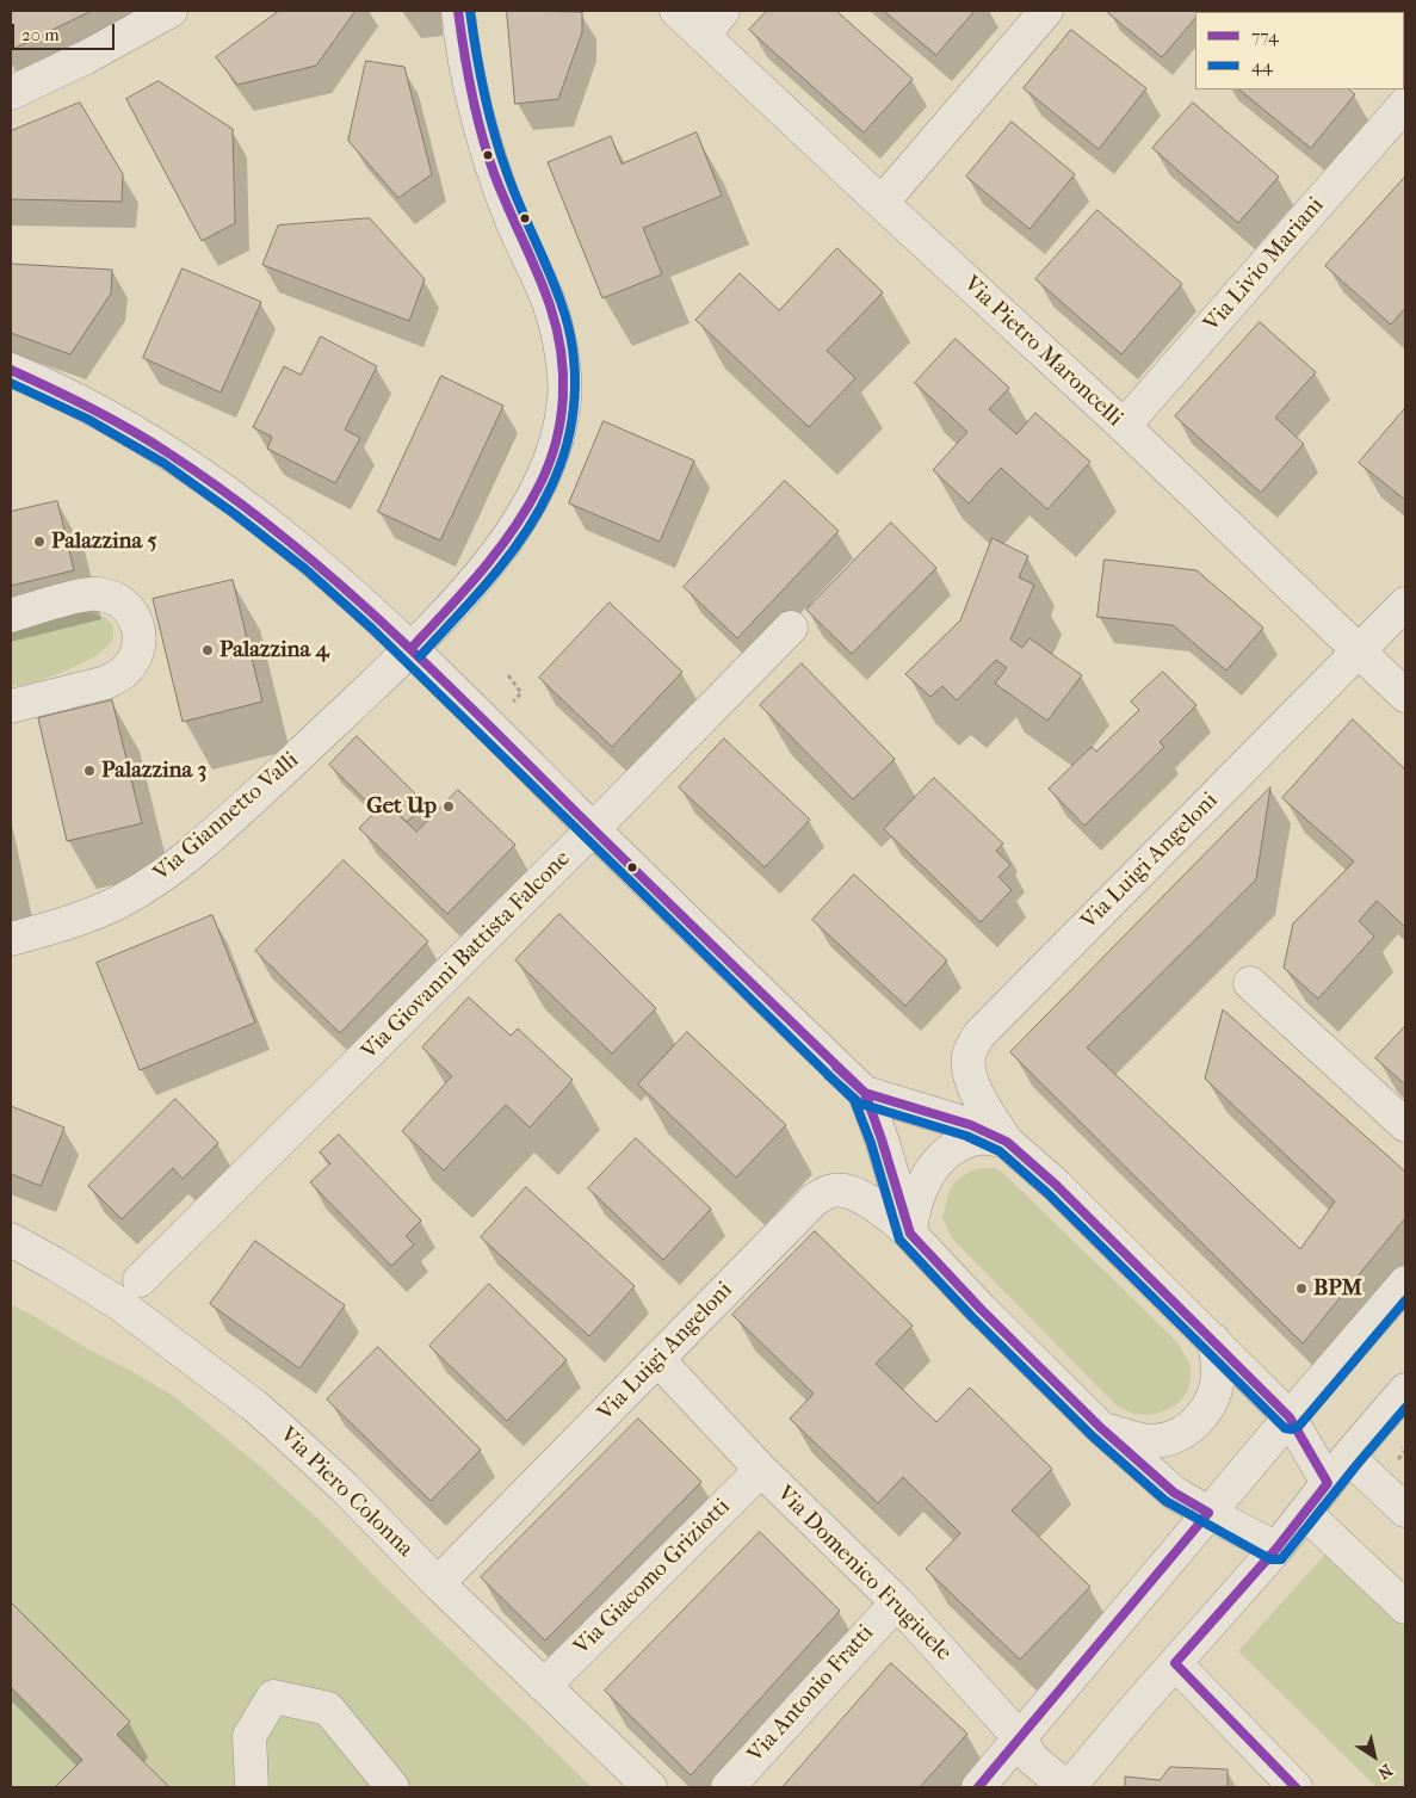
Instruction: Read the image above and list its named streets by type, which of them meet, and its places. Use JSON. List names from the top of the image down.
{
  "streets": {
    "street": [
      "Via Livio Mariani",
      "Via Pietro Maroncelli",
      "Via Giannetto Valli",
      "Via Luigi Angeloni",
      "Via Giovanni Battista Falcone",
      "Via Piero Colonna",
      "Via Domenico Frugiuele",
      "Via Giacomo Griziotti",
      "Via Antonio Fratti"
    ]
  },
  "crossings": [
    ["Via Livio Mariani", "Via Pietro Maroncelli"],
    ["Via Pietro Maroncelli", "Via Luigi Angeloni"],
    ["Via Luigi Angeloni", "Via Piero Colonna"],
    ["Via Luigi Angeloni", "Via Domenico Frugiuele"],
    ["Via Piero Colonna", "Via Giacomo Griziotti"],
    ["Via Domenico Frugiuele", "Via Giacomo Griziotti"],
    ["Via Domenico Frugiuele", "Via Antonio Fratti"]
  ],
  "places": [
    "Palazzina 5",
    "Palazzina 4",
    "Palazzina 3",
    "Get Up",
    "BPM"
  ],
  "lines": ["transit line 774", "transit line 44"],
  "legend": ["774", "44"],
  "scale_bar": "20 m",
  "north": "bottom right"
}
